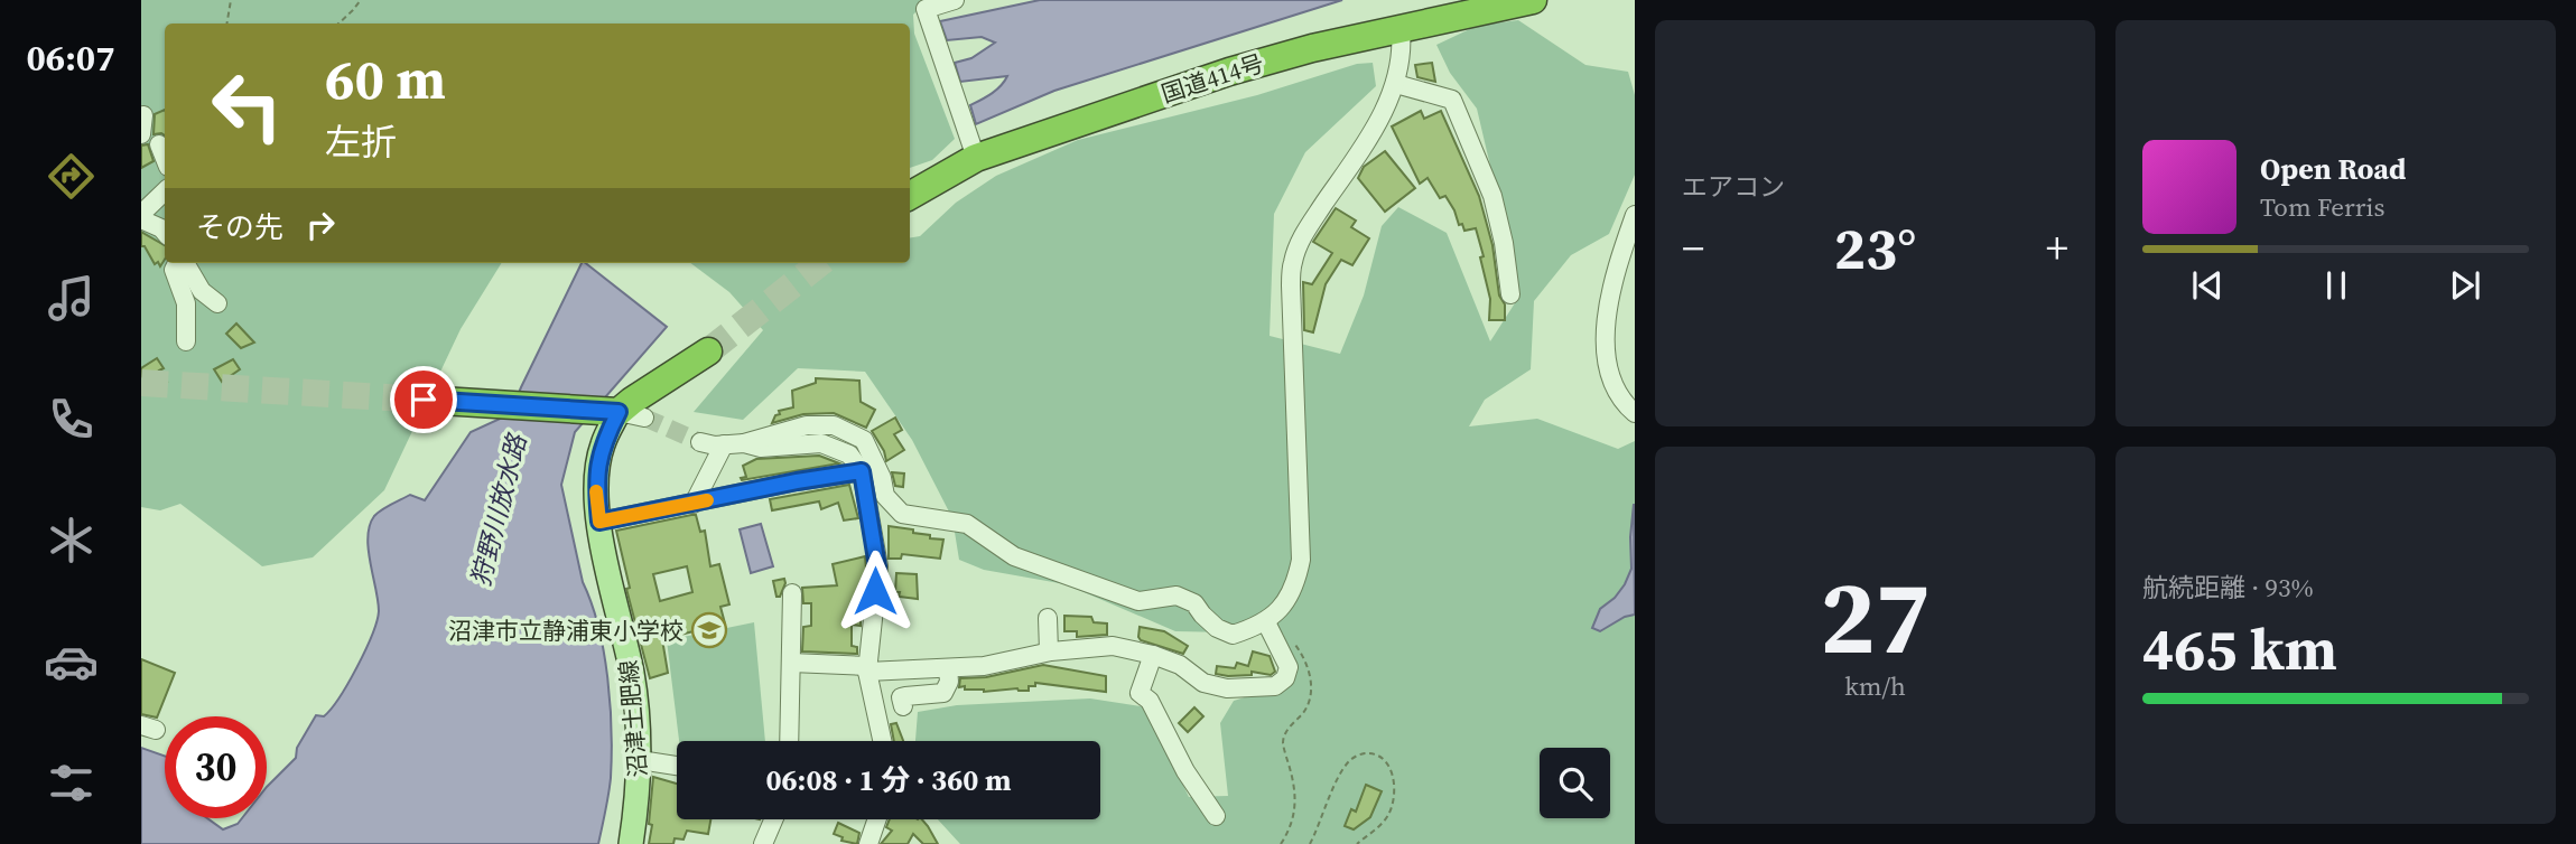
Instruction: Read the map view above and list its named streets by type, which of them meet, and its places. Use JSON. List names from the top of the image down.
{
  "streets": {
    "highway": ["国道414号"],
    "main road": ["沼津土肥線"]
  },
  "water": ["狩野川放水路"],
  "places": {
    "school or university": ["沼津市立静浦東小学校"]
  },
  "page": {
    "tabs": "06:07",
    "tile": [
      "エアコン",
      ["27", "km/h"],
      ["航続距離 · 93%", "465 km"]
    ],
    "turn": ["60 m", "左折"],
    "song": ["Open Road", "Tom Ferris"],
    "then": "その先",
    "heat": ["−", "23°", "+"],
    "limit": "30",
    "trip": "06:08 · 1 分 · 360 m"
  }
}
